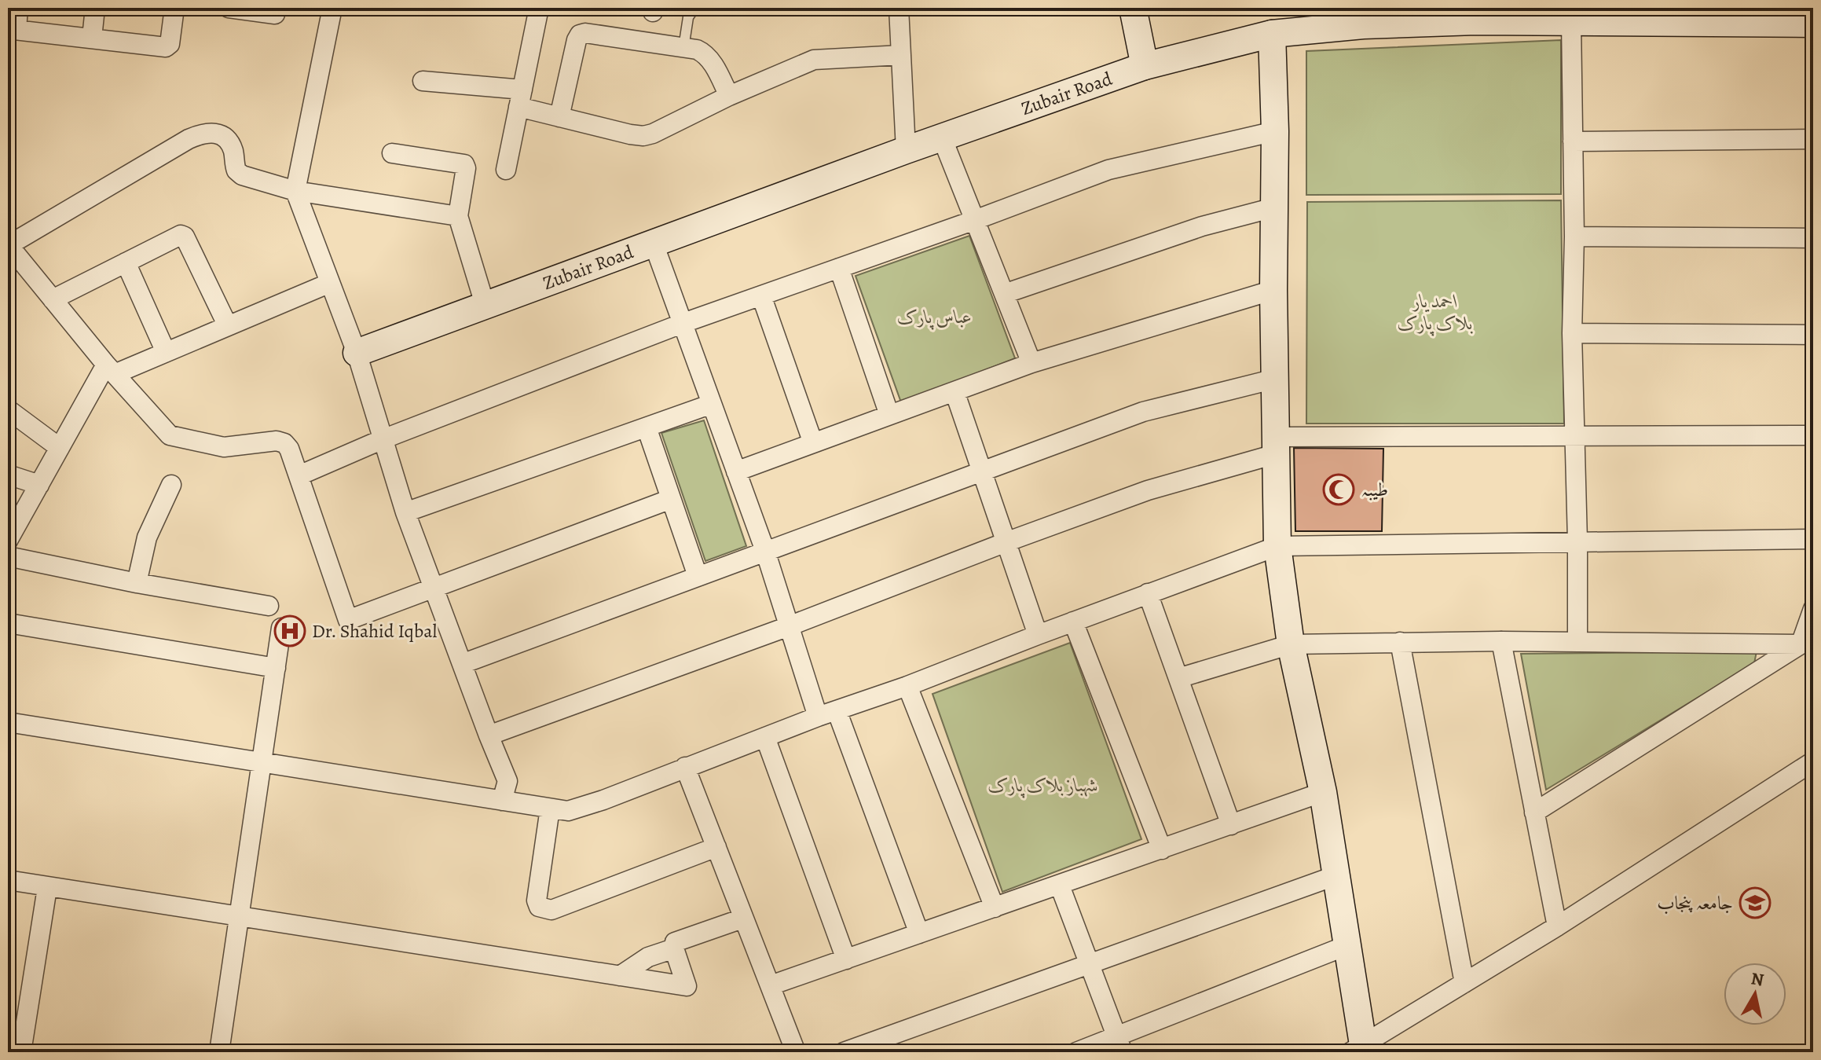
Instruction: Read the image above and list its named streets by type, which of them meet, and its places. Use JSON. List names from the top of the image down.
{
  "streets": {
    "street": ["Zubair Road"]
  },
  "parks": ["احمد یار بلاک پارک", "عباس پارک", "شہباز بلاک پارک"],
  "places": {
    "mosque": ["طیبہ"],
    "hospital": ["Dr. Shahid Iqbal"],
    "school or university": ["جامعہ پنجاب"]
  },
  "north": "top"
}
